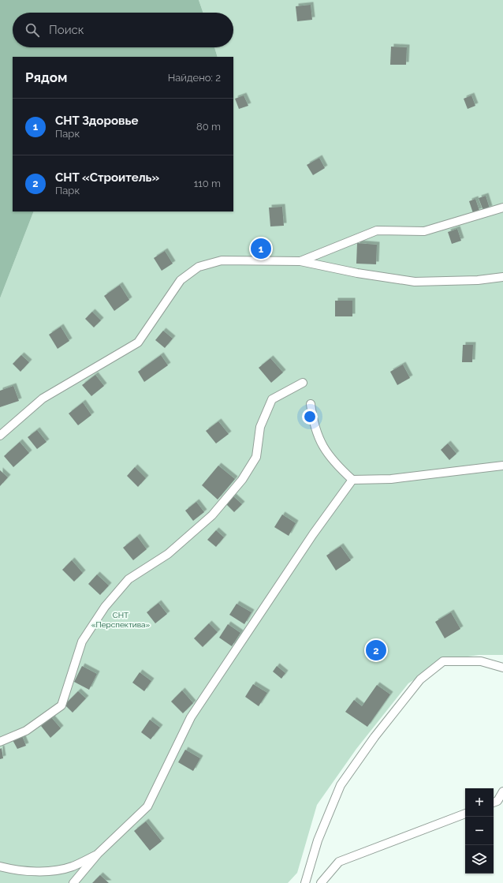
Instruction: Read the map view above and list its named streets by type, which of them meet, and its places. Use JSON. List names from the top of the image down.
{
  "parks": ["СНТ «Перспектива»"],
  "page": {
    "search": "Поиск",
    "heading": ["Рядом", "Найдено: 2"],
    "list": [
      {
        "mark": "1",
        "name": "СНТ Здоровье",
        "note": "Парк",
        "value": "80 m"
      },
      {
        "mark": "2",
        "name": "СНТ «Строитель»",
        "note": "Парк",
        "value": "110 m"
      }
    ],
    "pins": ["1", "2"],
    "map_buttons": ["+", "−"]
  }
}
